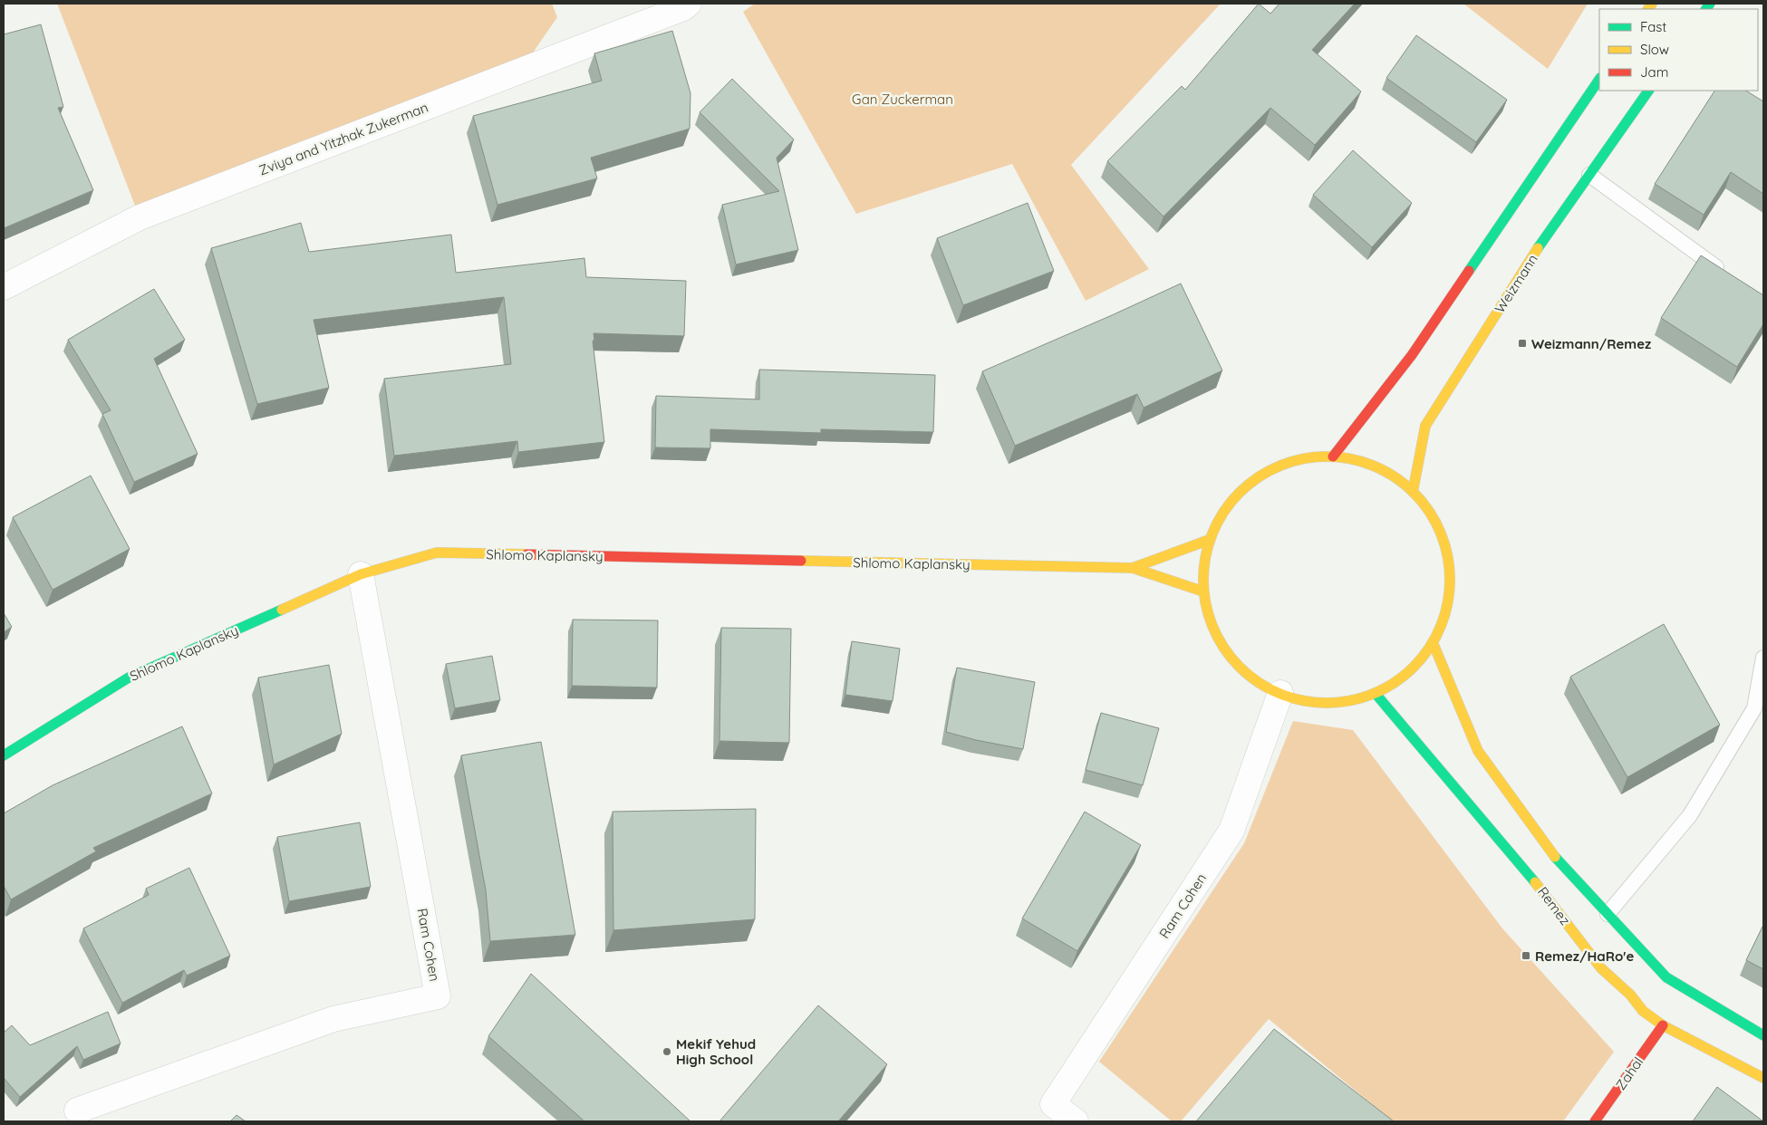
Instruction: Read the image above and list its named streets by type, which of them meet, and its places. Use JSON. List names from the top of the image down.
{
  "streets": {
    "street": [
      "Zviya and Yitzhak Zukerman",
      "Weizmann",
      "Shlomo Kaplansky",
      "Ram Cohen",
      "Remez",
      "Zahal"
    ]
  },
  "crossings": [
    ["Shlomo Kaplansky", "Ram Cohen"],
    ["Remez", "Zahal"]
  ],
  "parks": ["Gan Zuckerman"],
  "places": {
    "transit": ["Weizmann/Remez", "Remez/HaRo'e"],
    "other": ["Mekif Yehud High School"]
  },
  "legend": ["Fast", "Slow", "Jam"]
}
